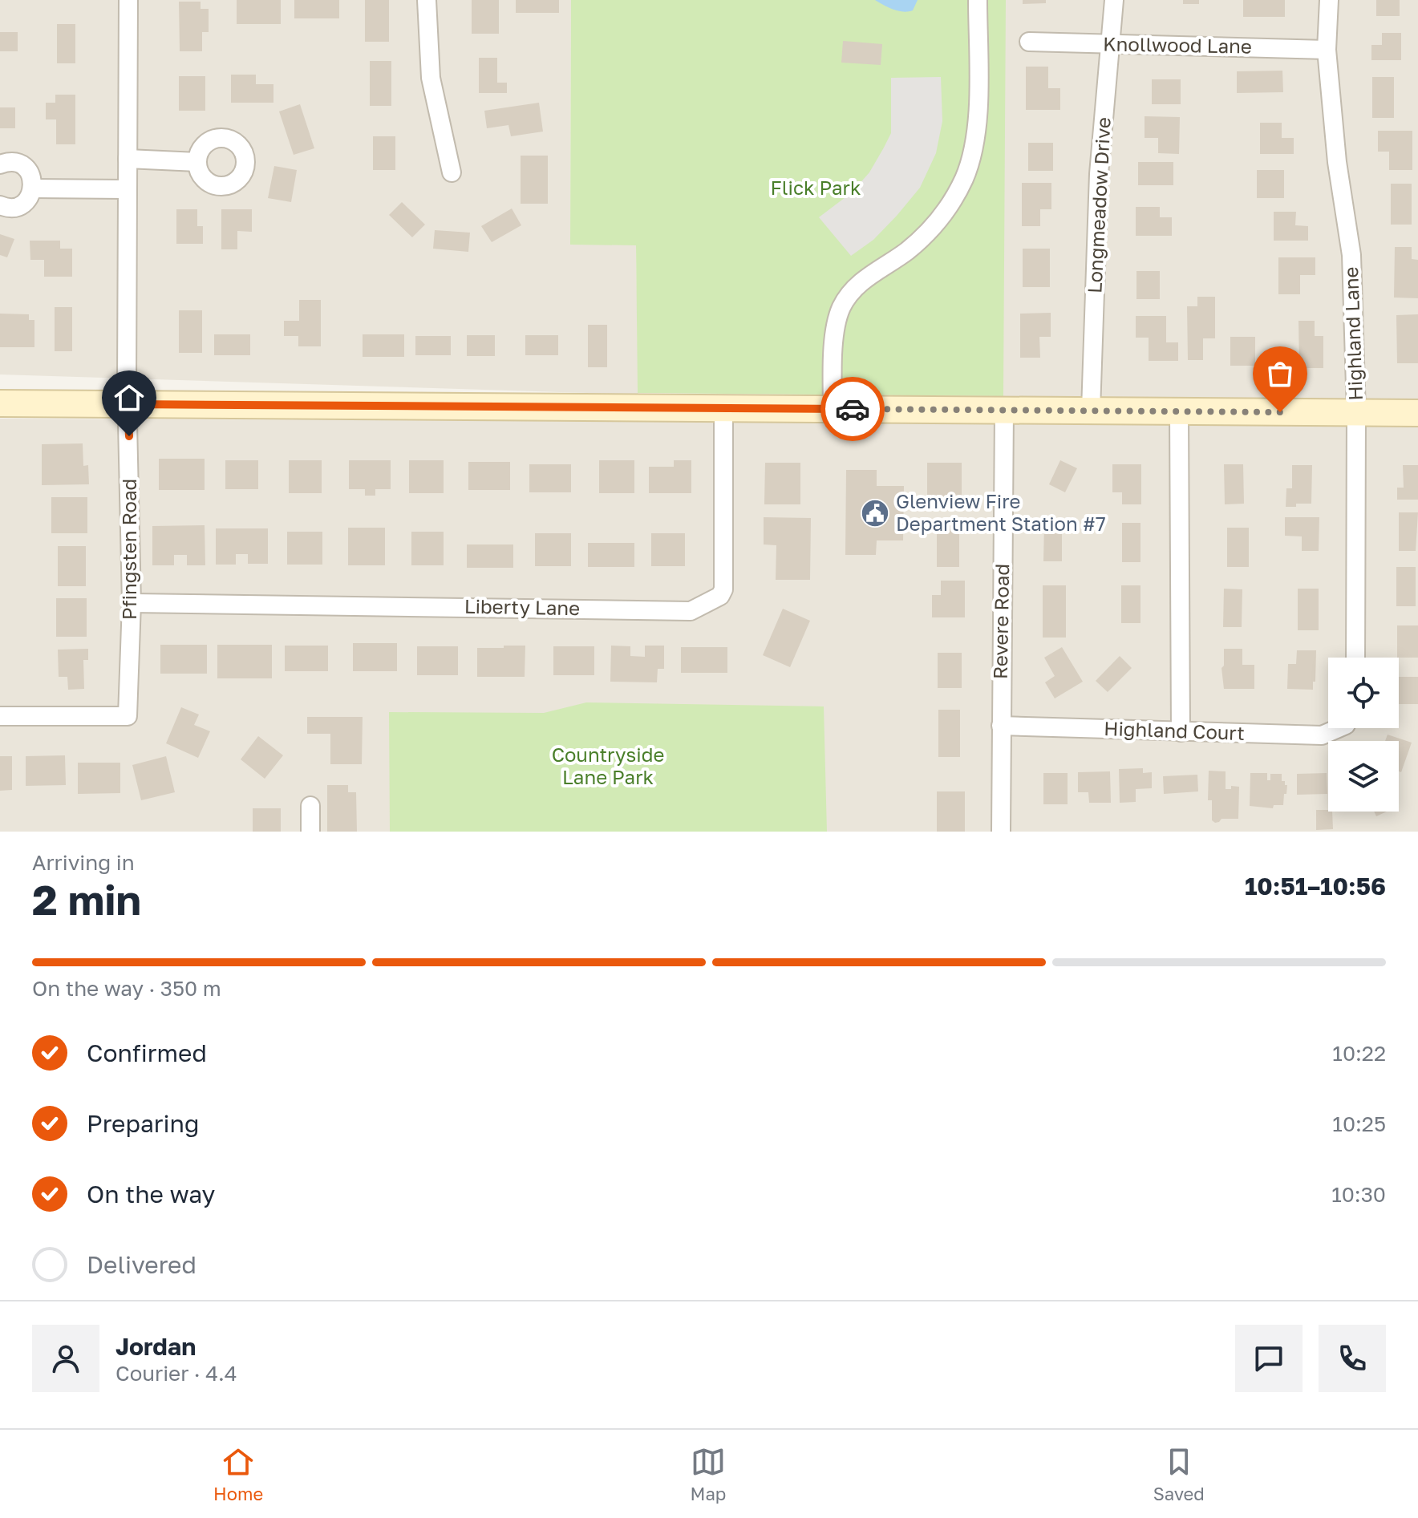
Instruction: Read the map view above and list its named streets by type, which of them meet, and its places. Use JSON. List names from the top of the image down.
{
  "streets": {
    "street": [
      "Knollwood Lane",
      "Longmeadow Drive",
      "Highland Lane",
      "Pfingsten Road",
      "Liberty Lane",
      "Revere Road",
      "Highland Court"
    ]
  },
  "crossings": [
    ["Knollwood Lane", "Longmeadow Drive"],
    ["Knollwood Lane", "Highland Lane"],
    ["Pfingsten Road", "Liberty Lane"],
    ["Revere Road", "Highland Court"]
  ],
  "parks": ["Flick Park", "Countryside Lane Park"],
  "places": {
    "public building": ["Glenview Fire Department Station #7"]
  },
  "page": {
    "heading": ["2 min", "Arriving in", "10:51–10:56"],
    "panel": ["Jordan", "Courier · 4.4"],
    "bar": "On the way · 350 m",
    "list": [
      ["Confirmed", "10:22"],
      ["Preparing", "10:25"],
      ["On the way", "10:30"],
      "Delivered"
    ],
    "tabs": ["Home", "Map", "Saved"]
  }
}
